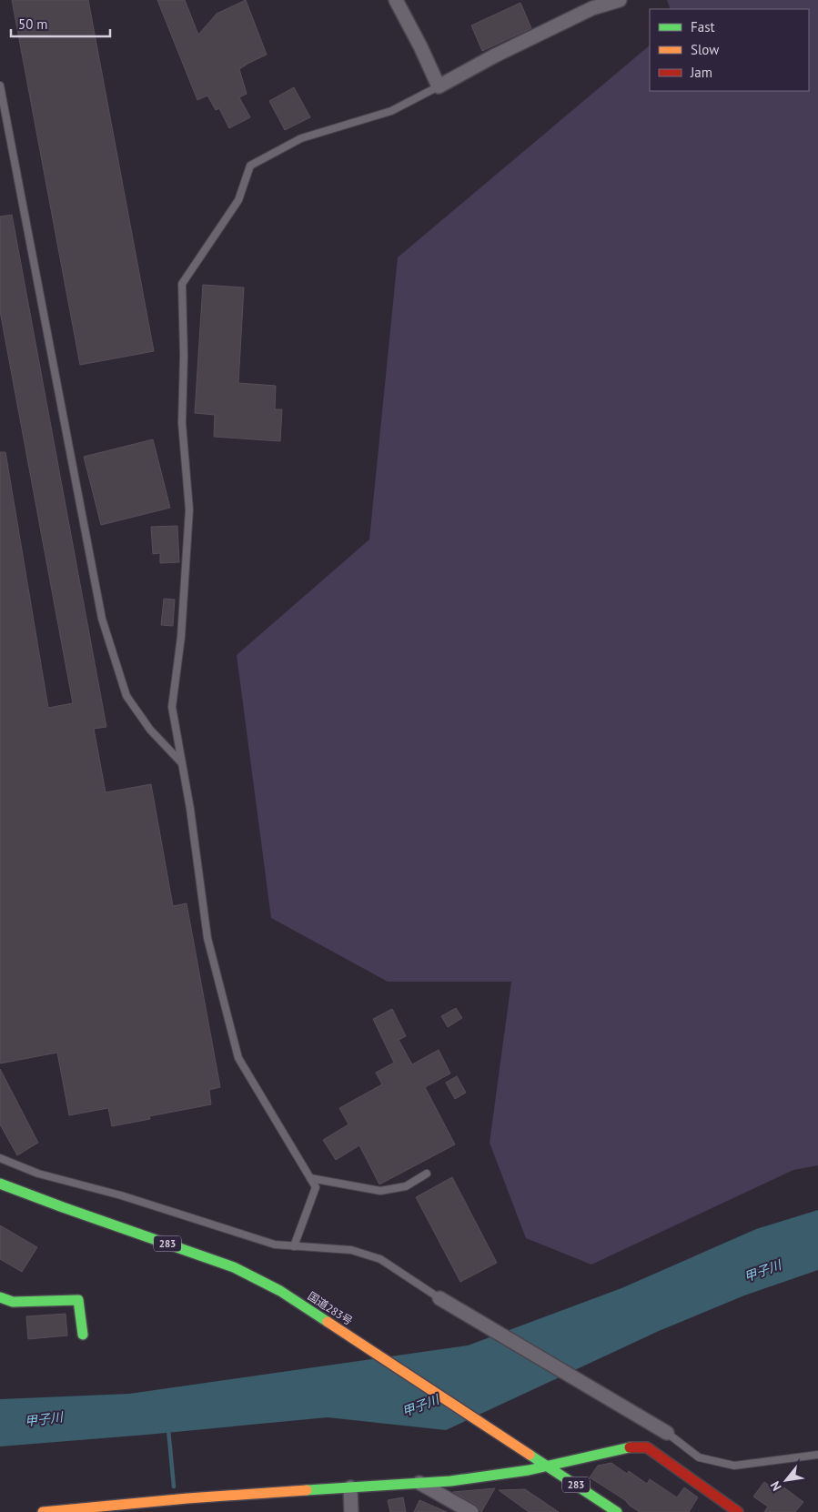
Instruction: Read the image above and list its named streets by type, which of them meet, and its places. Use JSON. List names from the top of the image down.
{
  "streets": {
    "main road": ["283", "国道283号"]
  },
  "water": ["甲子川"],
  "legend": ["Fast", "Slow", "Jam"],
  "scale_bar": "50 m",
  "north": "bottom left"
}
